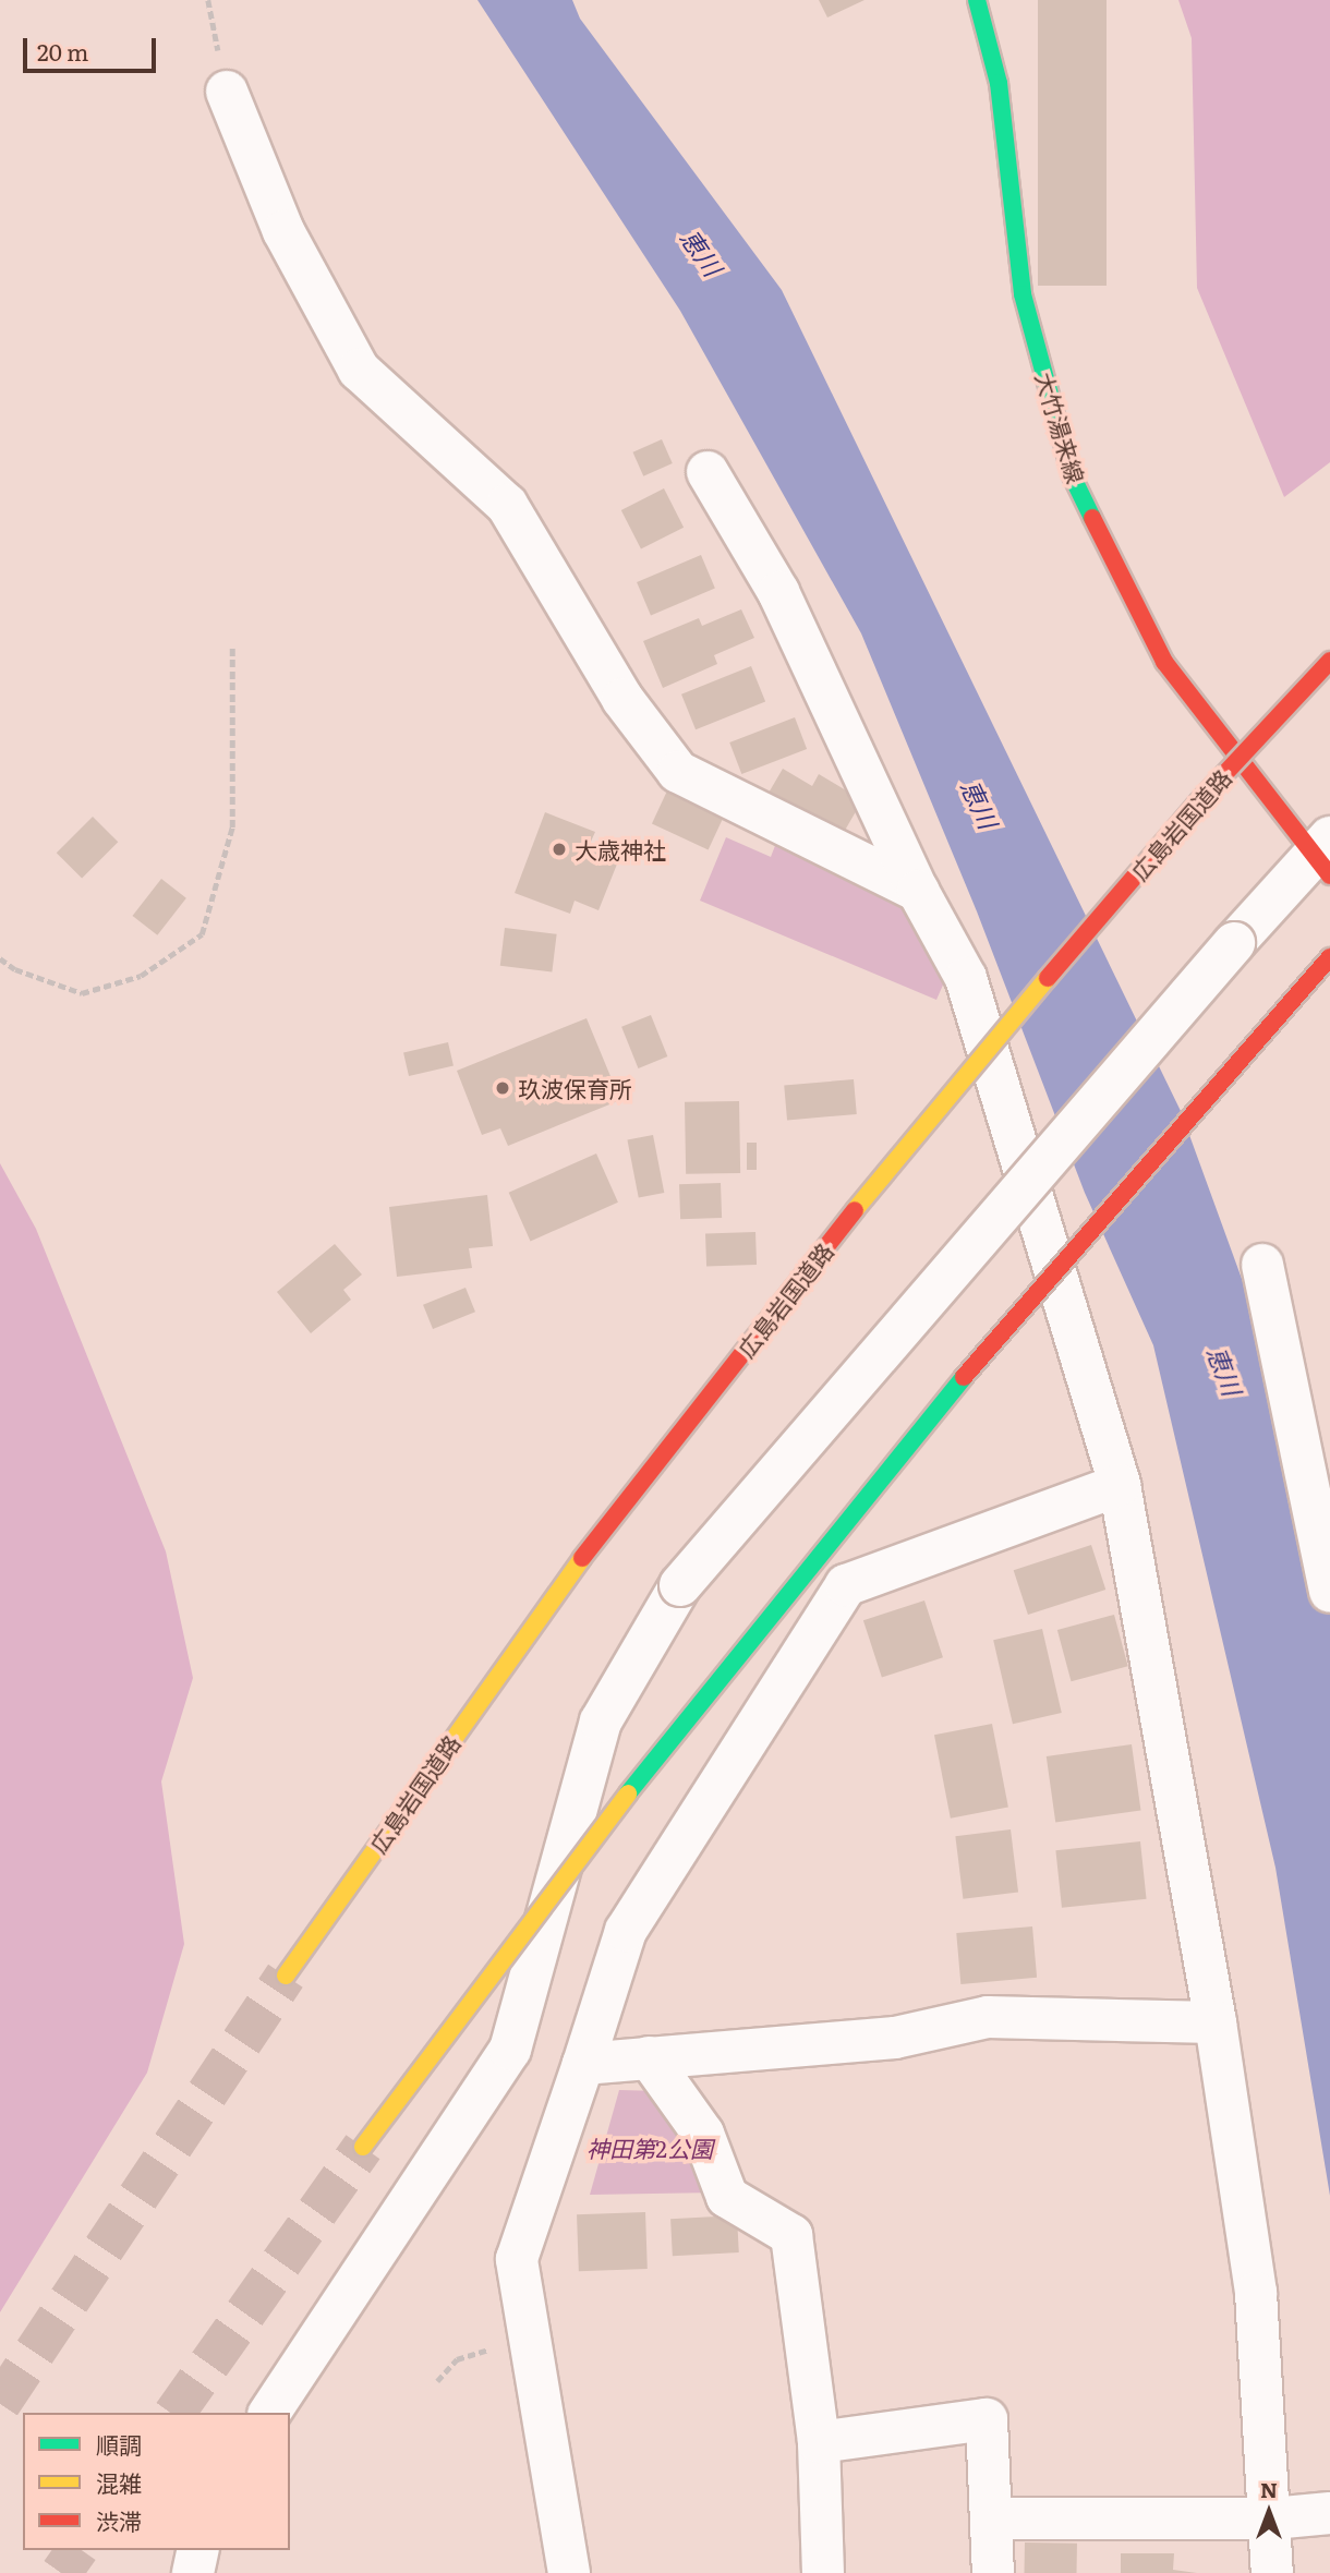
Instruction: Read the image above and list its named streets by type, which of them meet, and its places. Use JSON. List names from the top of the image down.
{
  "streets": {
    "main road": ["大竹湯来線", "広島岩国道路"]
  },
  "water": ["恵川"],
  "parks": ["神田第2公園"],
  "places": ["大歳神社", "玖波保育所"],
  "legend": ["順調", "混雑", "渋滞"],
  "scale_bar": "20 m",
  "north": "top"
}
